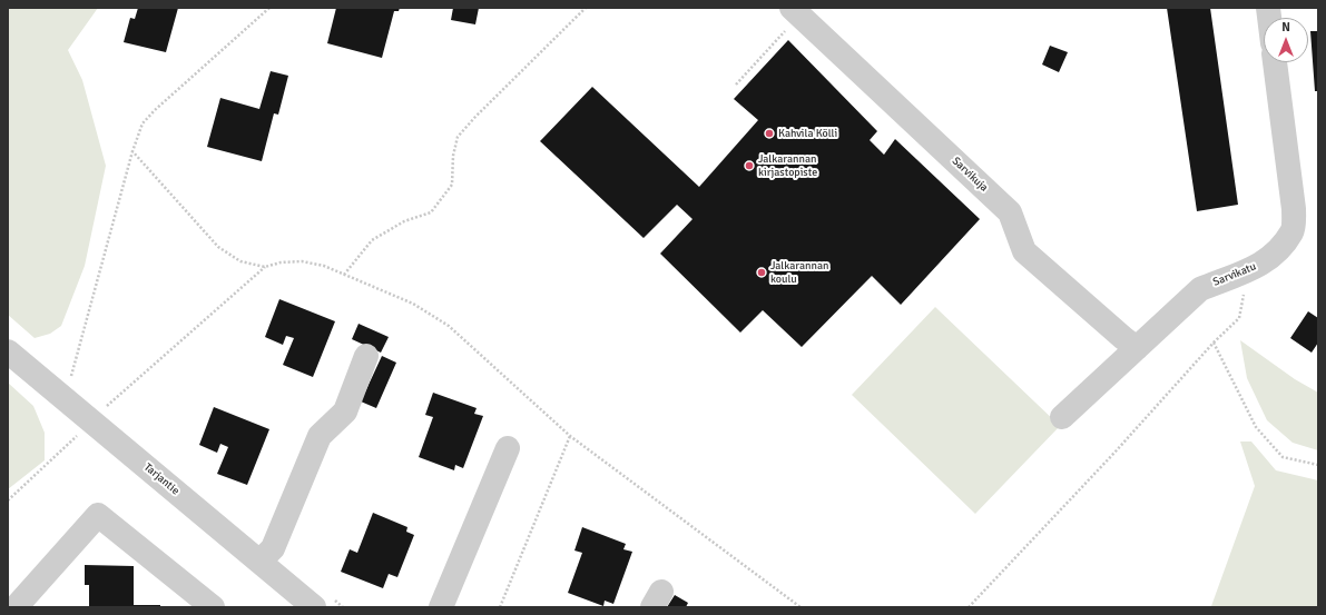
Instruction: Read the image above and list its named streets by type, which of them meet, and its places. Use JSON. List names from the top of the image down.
{
  "streets": {
    "street": ["Sarvikuja", "Sarvikatu", "Tarjantie"]
  },
  "crossings": [
    ["Sarvikuja", "Sarvikatu"]
  ],
  "places": ["Kahvila Kölli", "Jalkarannan kirjastopiste", "Jalkarannan koulu"],
  "north": "top"
}
